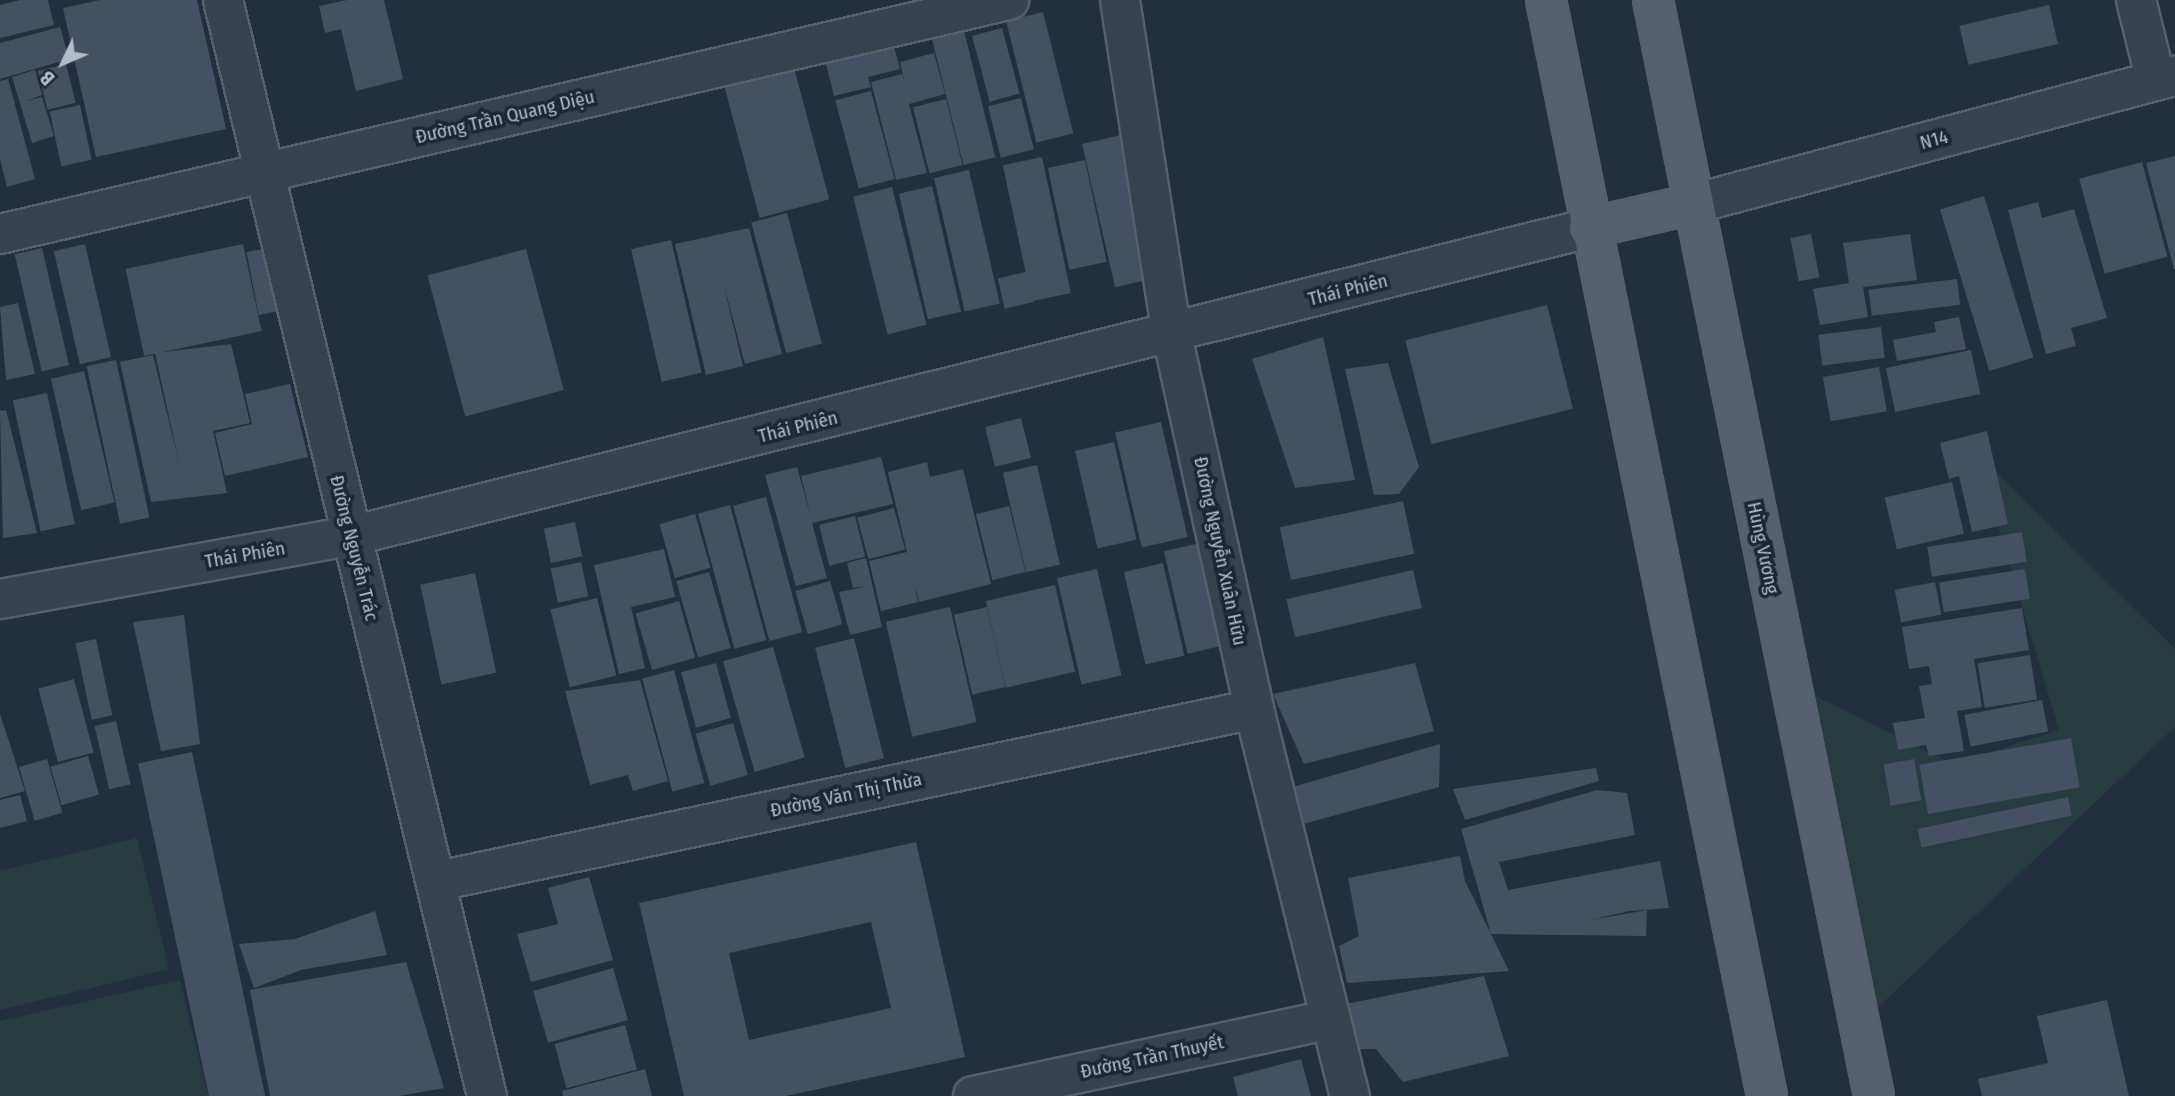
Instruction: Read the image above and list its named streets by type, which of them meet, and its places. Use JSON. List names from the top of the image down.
{
  "streets": {
    "main road": ["Hùng Vương"],
    "street": [
      "Đường Trần Quang Diệu",
      "N14",
      "Thái Phiên",
      "Đường Nguyễn Trác",
      "Đường Nguyễn Xuân Hữu",
      "Đường Văn Thị Thừa",
      "Đường Trần Thuyết"
    ]
  },
  "crossings": [
    ["Đường Trần Quang Diệu", "Đường Nguyễn Trác"],
    ["N14", "Hùng Vương"],
    ["Thái Phiên", "Đường Nguyễn Trác"],
    ["Thái Phiên", "Đường Nguyễn Xuân Hữu"],
    ["Đường Nguyễn Trác", "Đường Văn Thị Thừa"],
    ["Đường Nguyễn Xuân Hữu", "Đường Văn Thị Thừa"],
    ["Đường Nguyễn Xuân Hữu", "Đường Trần Thuyết"]
  ],
  "north": "bottom left"
}
